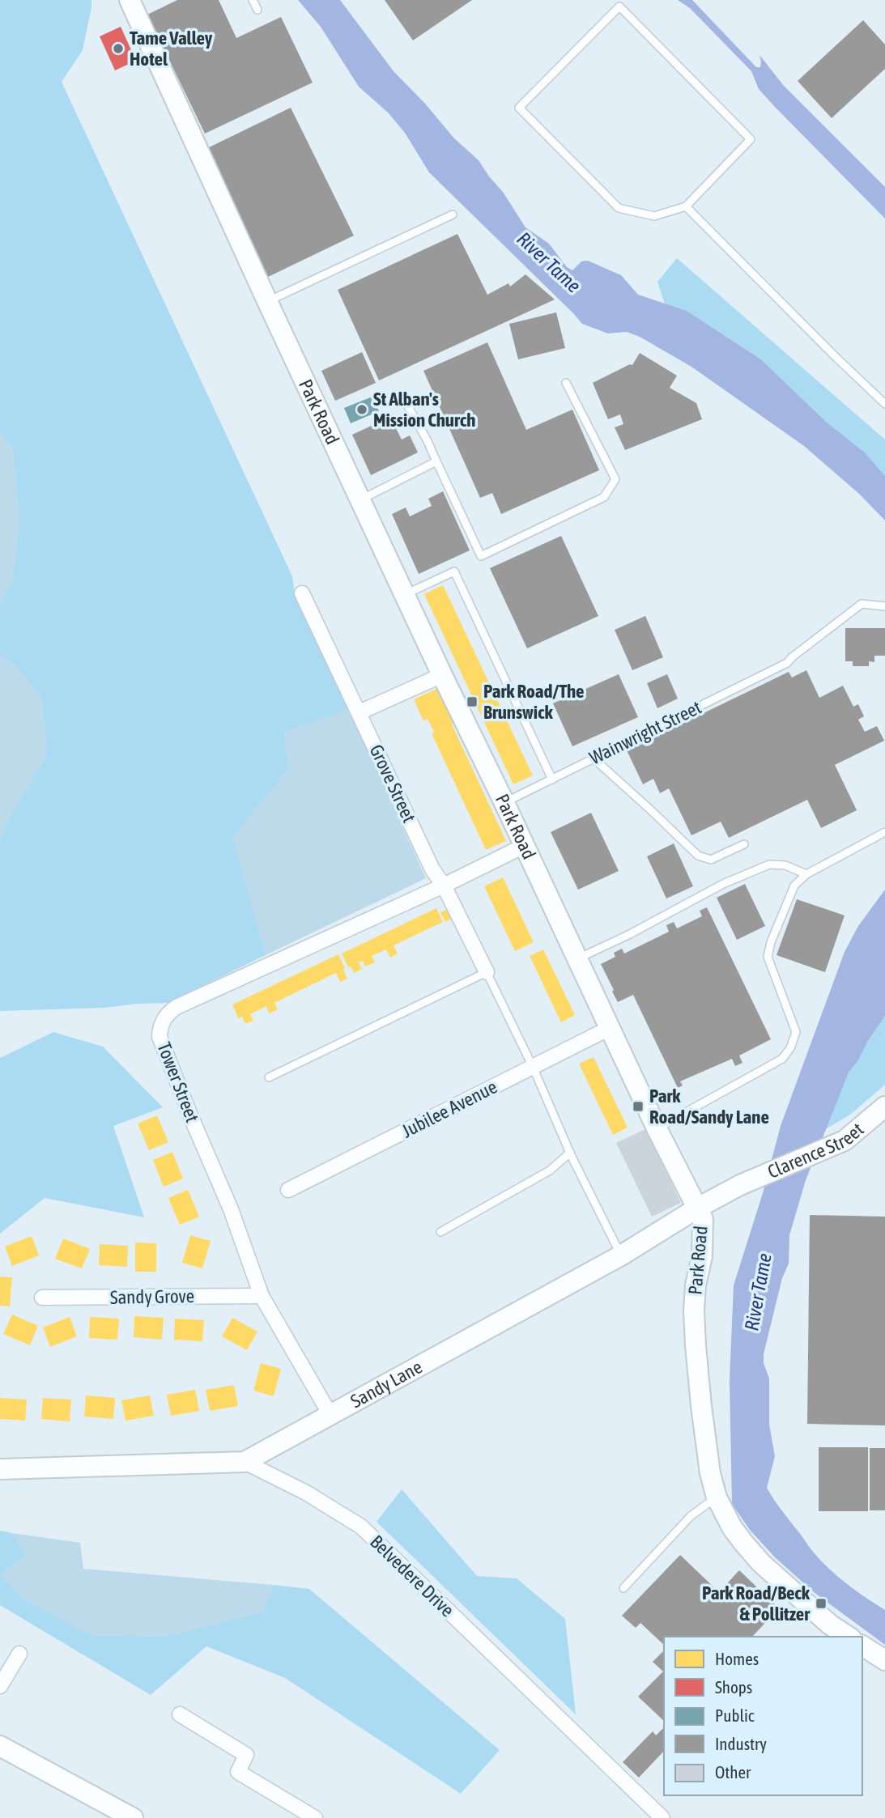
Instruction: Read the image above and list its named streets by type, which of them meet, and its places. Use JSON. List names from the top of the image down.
{
  "streets": {
    "main road": ["Park Road", "Clarence Street", "Sandy Lane"],
    "street": [
      "Grove Street",
      "Tower Street",
      "Jubilee Avenue",
      "Sandy Grove",
      "Belvedere Drive"
    ],
    "lane": ["Wainwright Street"]
  },
  "crossings": [
    ["Park Road", "Wainwright Street"],
    ["Park Road", "Tower Street"],
    ["Park Road", "Jubilee Avenue"],
    ["Park Road", "Sandy Lane"],
    ["Grove Street", "Tower Street"],
    ["Tower Street", "Sandy Grove"],
    ["Tower Street", "Sandy Lane"],
    ["Clarence Street", "Sandy Lane"],
    ["Sandy Lane", "Belvedere Drive"]
  ],
  "water": ["River Tame"],
  "places": {
    "other": ["Tame Valley Hotel", "St Alban's Mission Church"],
    "transit": ["Park Road/The Brunswick", "Park Road/Sandy Lane", "Park Road/Beck & Pollitzer"]
  },
  "legend": [
    "Homes",
    "Shops",
    "Public",
    "Industry",
    "Other"
  ]
}
